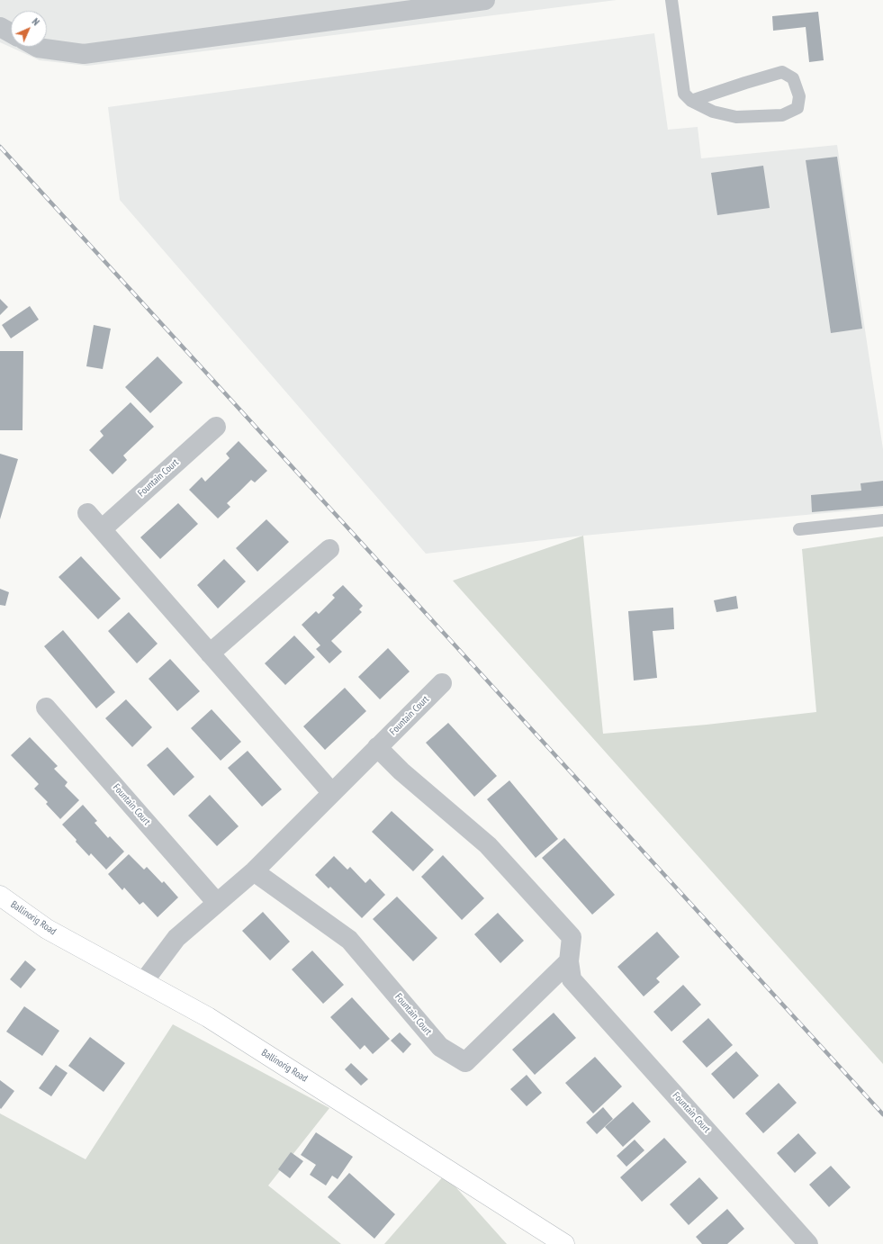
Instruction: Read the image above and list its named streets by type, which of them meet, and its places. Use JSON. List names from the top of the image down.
{
  "streets": {
    "street": ["Fountain Court", "Ballinorig Road"]
  },
  "crossings": [
    ["Fountain Court", "Ballinorig Road"]
  ],
  "north": "top right"
}
